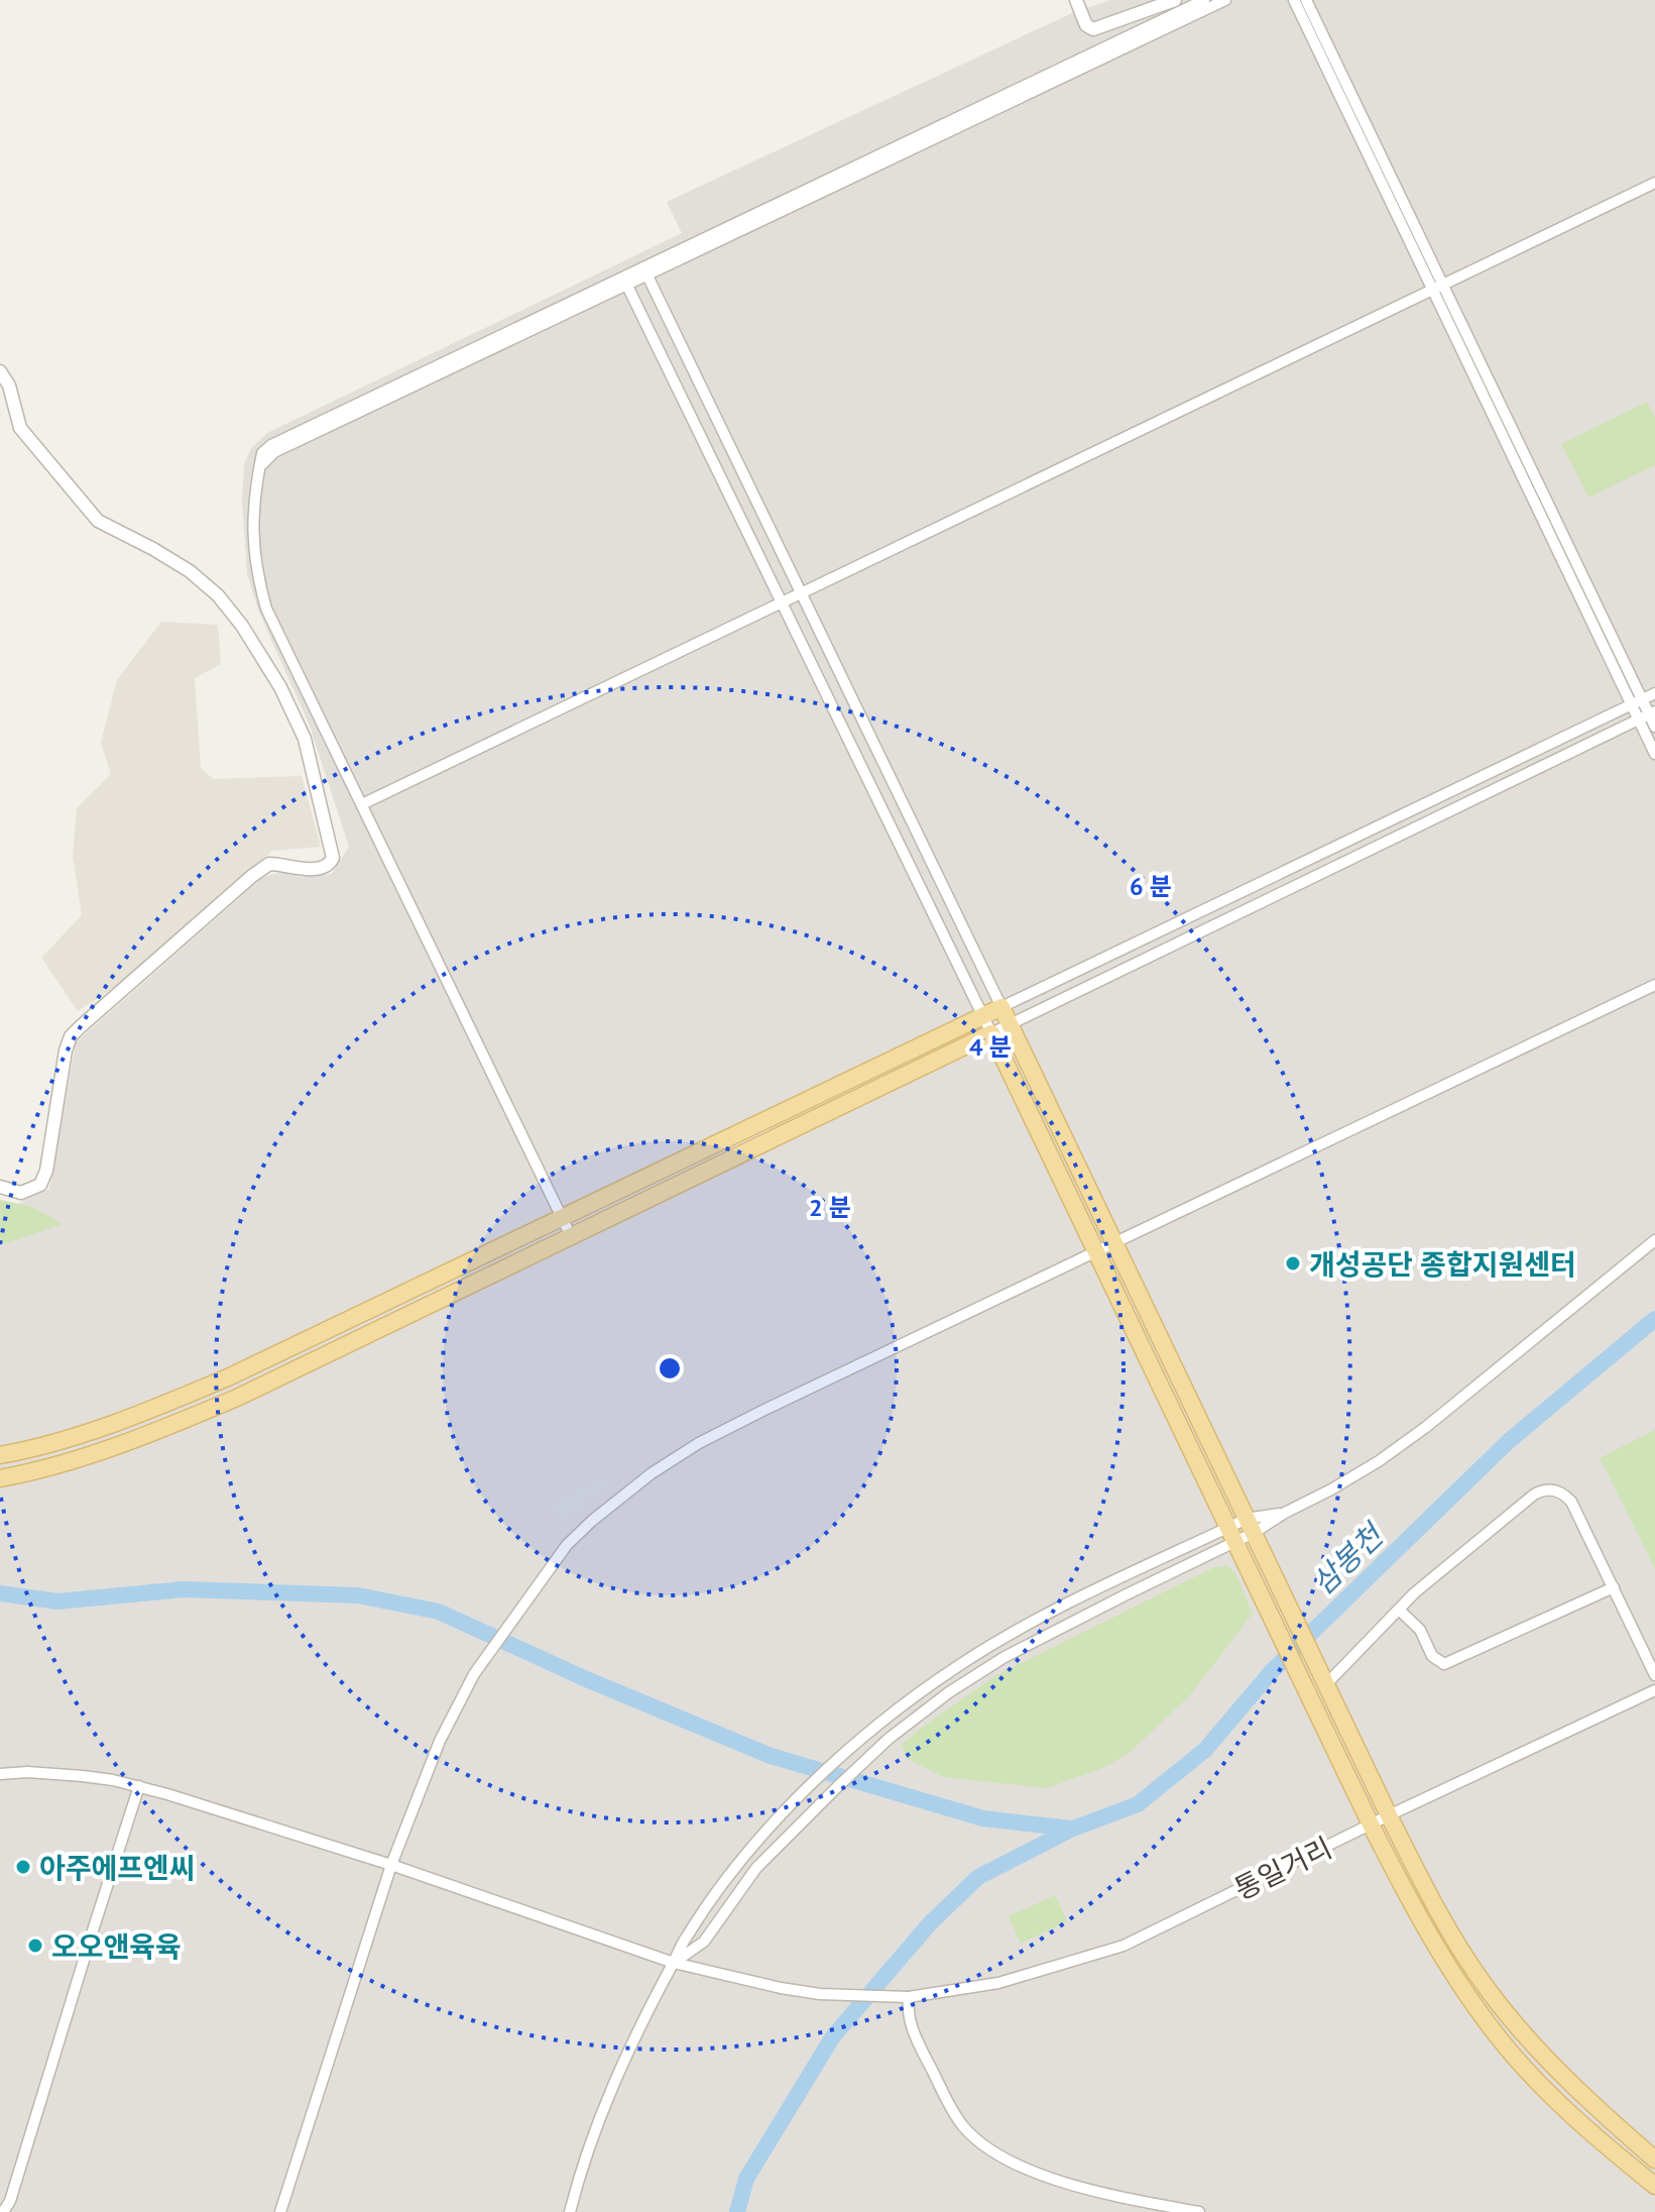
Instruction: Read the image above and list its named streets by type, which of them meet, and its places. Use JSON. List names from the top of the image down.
{
  "streets": {
    "street": ["통일거리"]
  },
  "water": ["삼봉천"],
  "places": ["개성공단 종합지원센터", "아주에프엔씨", "오오앤육육"],
  "rings": ["6 분", "4 분", "2 분"]
}
